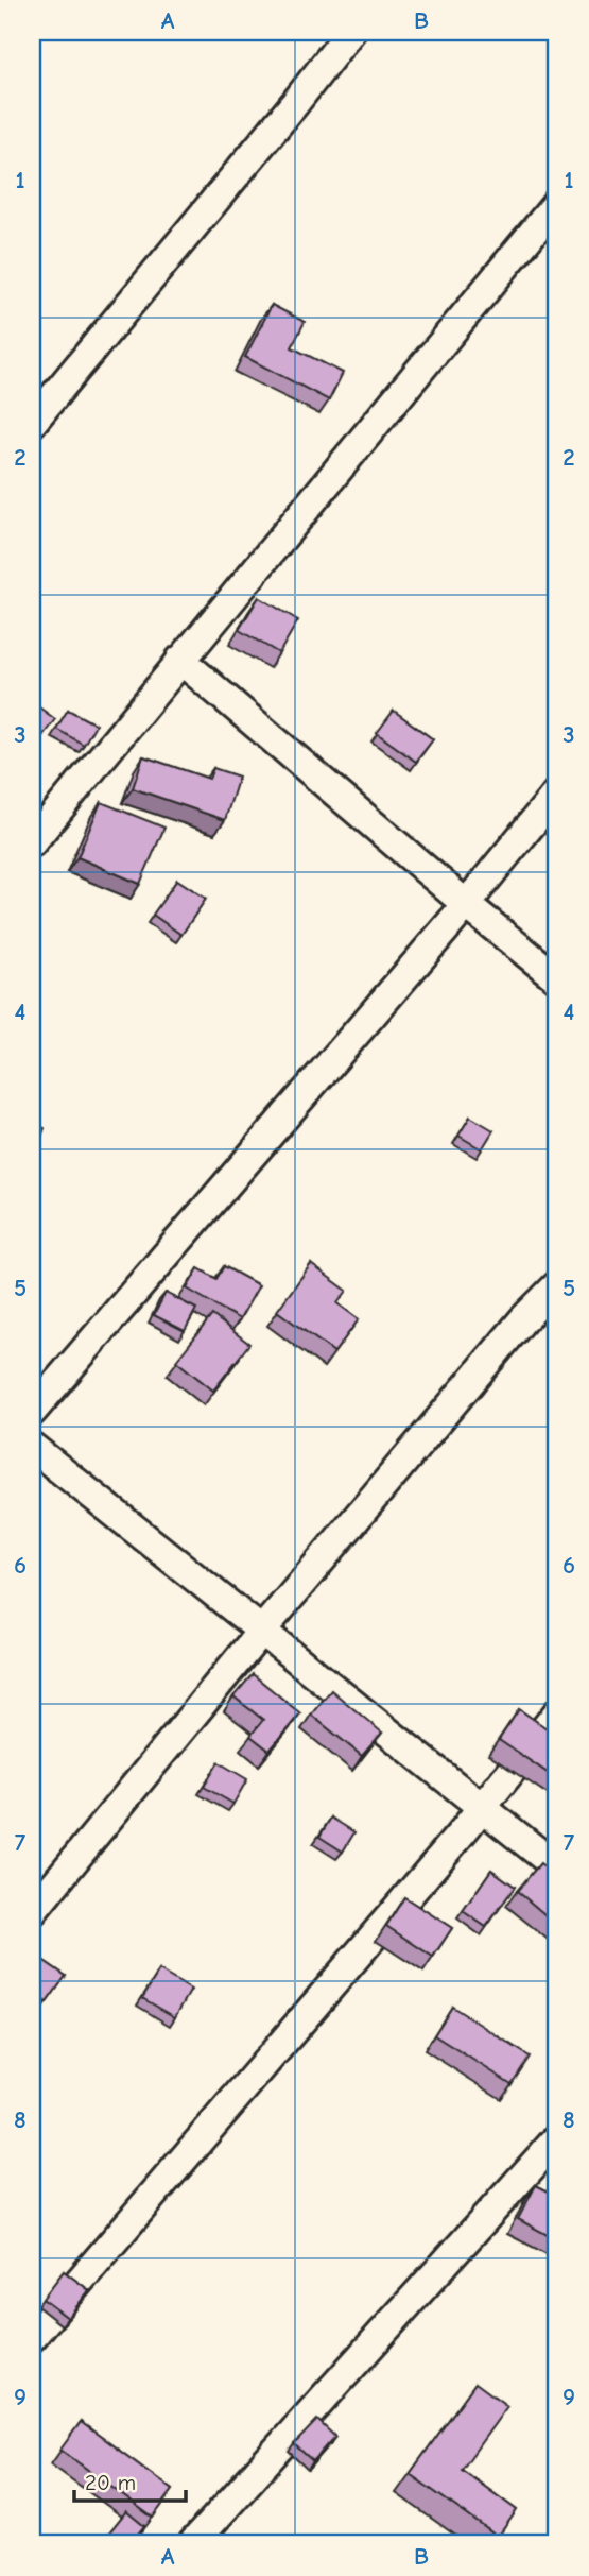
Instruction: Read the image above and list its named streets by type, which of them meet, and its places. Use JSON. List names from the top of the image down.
{
  "scale_bar": "20 m",
  "grid": {
    "columns": ["A", "B"],
    "rows": [
      "1",
      "2",
      "3",
      "4",
      "5",
      "6",
      "7",
      "8",
      "9"
    ]
  }
}
